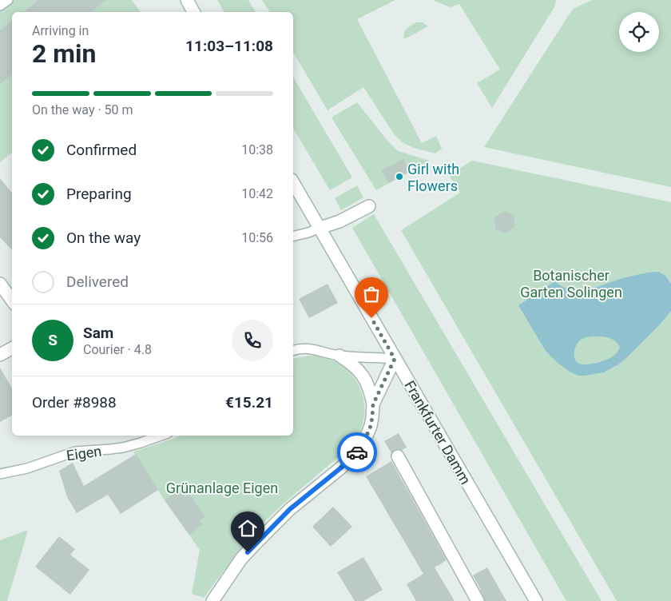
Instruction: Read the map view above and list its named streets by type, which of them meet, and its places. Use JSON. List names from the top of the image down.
{
  "streets": {
    "street": ["Frankfurter Damm"],
    "lane": ["Eigen"]
  },
  "parks": ["Botanischer Garten Solingen", "Grünanlage Eigen"],
  "places": ["Girl with Flowers"],
  "page": {
    "heading": ["2 min", "Arriving in", "11:03–11:08"],
    "panel": [
      "Sam",
      "Courier · 4.8",
      "Order #8988",
      "€15.21"
    ],
    "bar": "On the way · 50 m",
    "list": [
      ["Confirmed", "10:38"],
      ["Preparing", "10:42"],
      ["On the way", "10:56"],
      "Delivered"
    ],
    "round": "S"
  }
}
